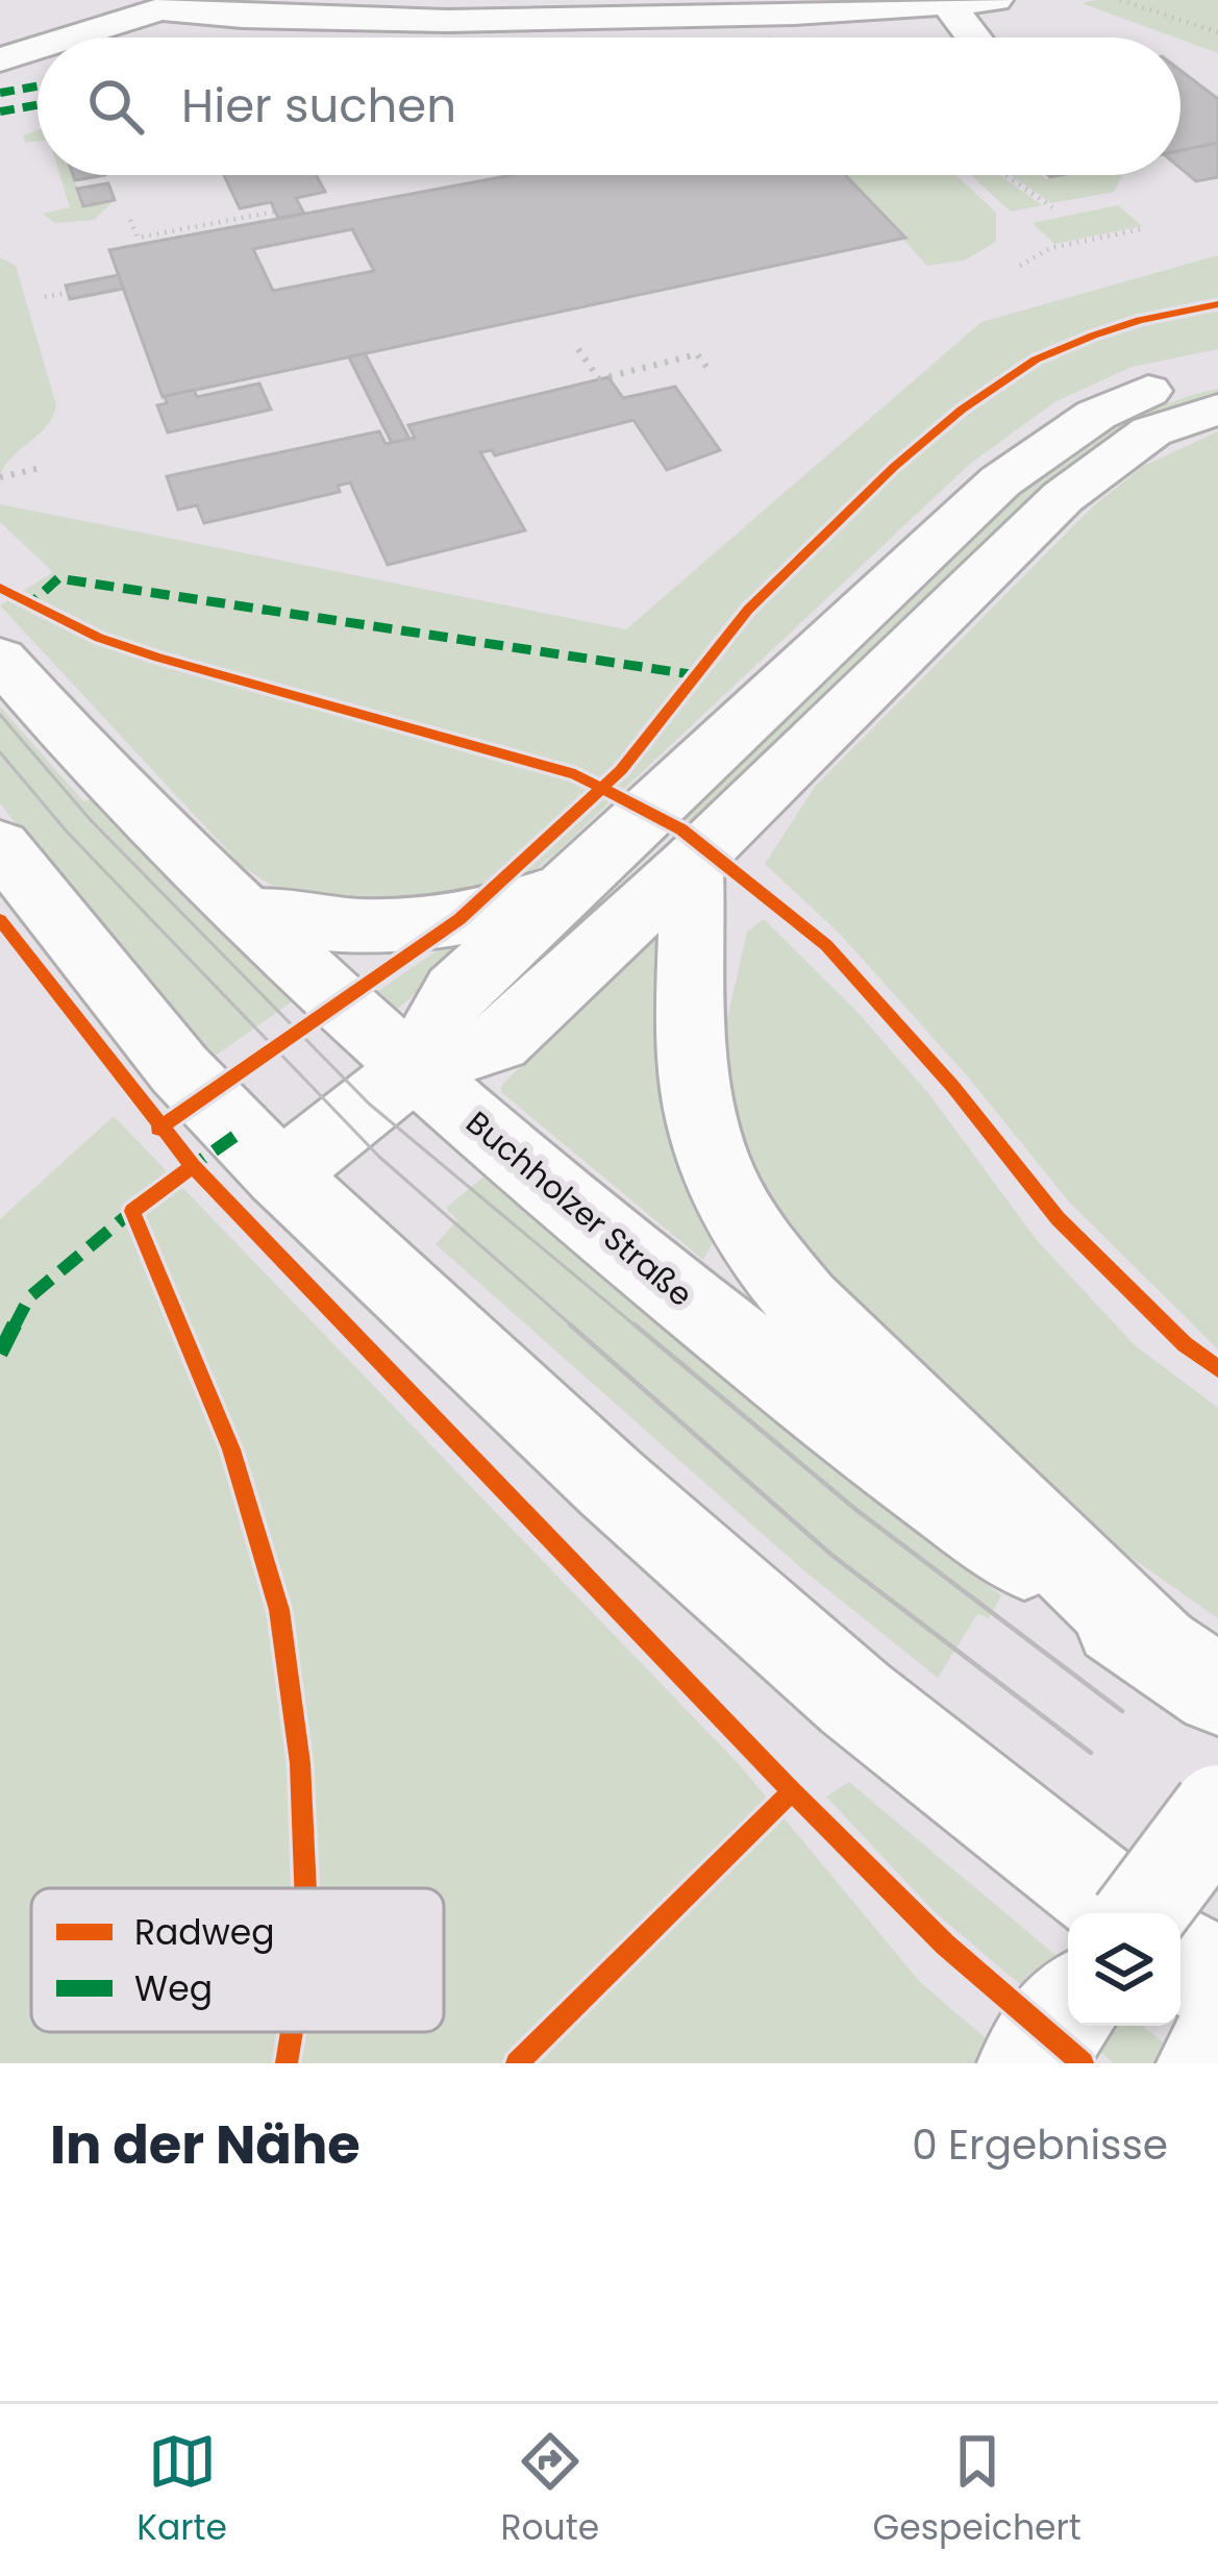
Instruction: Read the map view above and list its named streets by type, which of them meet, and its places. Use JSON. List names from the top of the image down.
{
  "streets": {
    "main road": ["Buchholzer Straße"]
  },
  "legend": ["Radweg", "Weg"],
  "page": {
    "search": "Hier suchen",
    "heading": ["In der Nähe", "0 Ergebnisse"],
    "nav": ["Karte", "Route", "Gespeichert"]
  }
}
